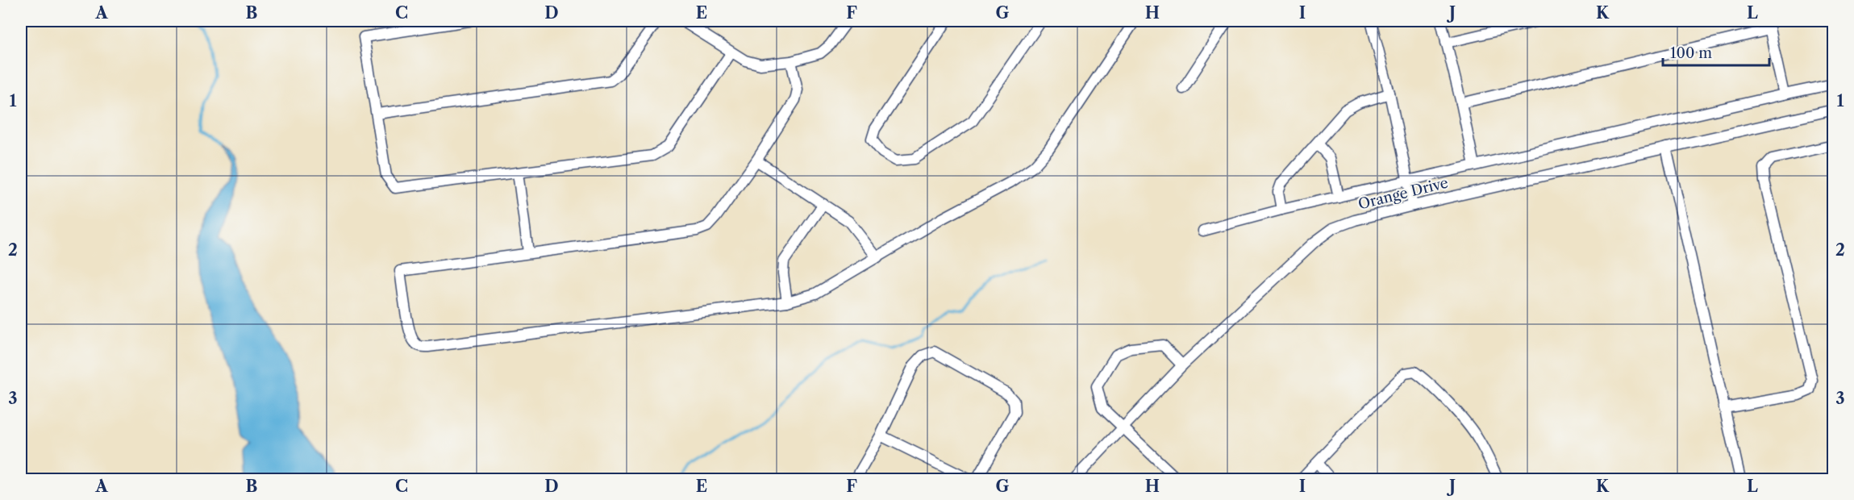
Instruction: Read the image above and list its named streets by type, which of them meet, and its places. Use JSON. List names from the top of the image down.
{
  "streets": {
    "street": ["Orange Drive"]
  },
  "scale_bar": "100 m",
  "grid": {
    "columns": [
      "A",
      "B",
      "C",
      "D",
      "E",
      "F",
      "G",
      "H",
      "I",
      "J",
      "K",
      "L"
    ],
    "rows": ["1", "2", "3"]
  }
}
